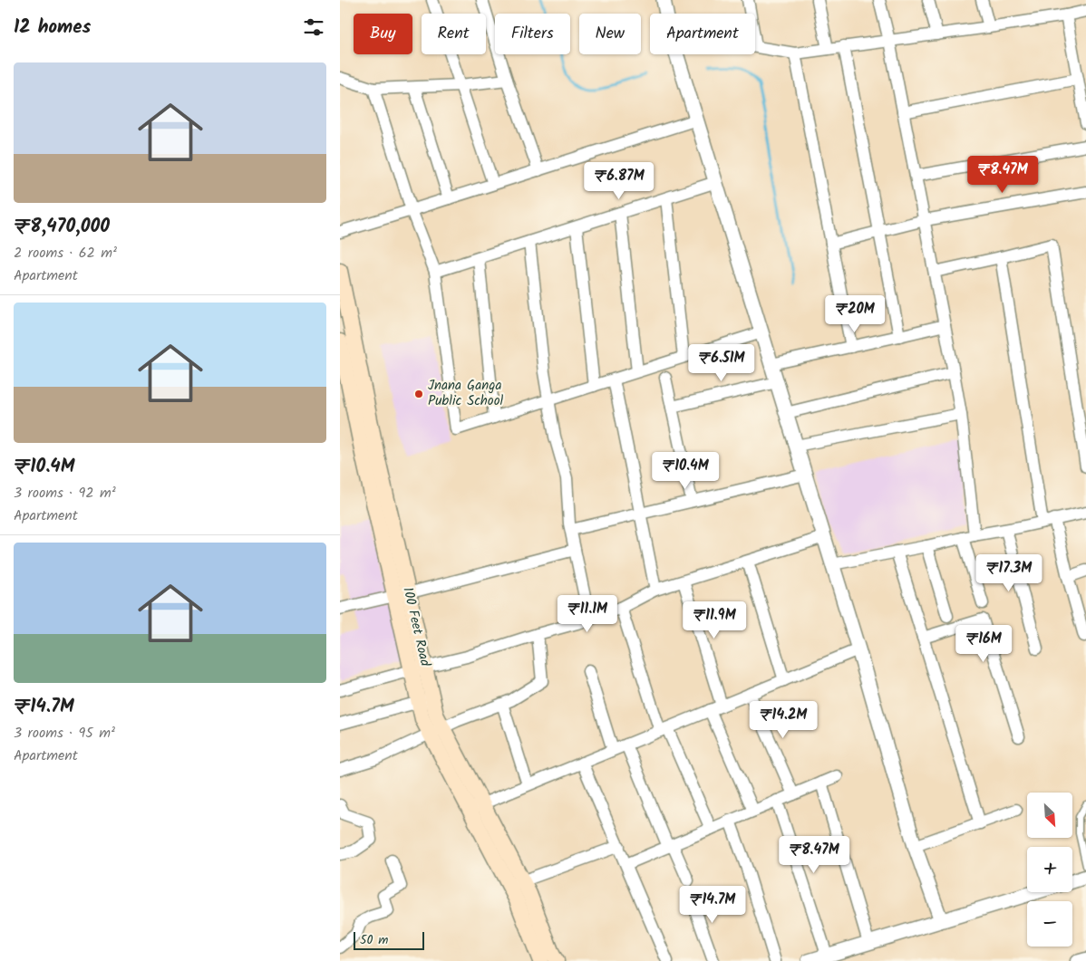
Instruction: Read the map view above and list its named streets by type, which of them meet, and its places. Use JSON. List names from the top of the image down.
{
  "streets": {
    "main road": ["100 Feet Road"]
  },
  "places": ["Jnana Ganga Public School"],
  "scale_bar": "50 m",
  "north": "bottom right",
  "page": {
    "heading": "12 homes",
    "chip": [
      "Buy",
      "Rent",
      "Filters",
      "New",
      "Apartment"
    ],
    "list": [
      {
        "name": "₹8,470,000",
        "note": "2 rooms · 62 m² · Apartment"
      },
      {
        "name": "₹10.4M",
        "note": "3 rooms · 92 m² · Apartment"
      },
      {
        "name": "₹14.7M",
        "note": "3 rooms · 95 m² · Apartment"
      }
    ],
    "price": [
      "₹8.47M",
      "₹6.87M",
      "₹20M",
      "₹6.51M",
      "₹10.4M",
      "₹17.3M",
      "₹11.1M",
      "₹11.9M",
      "₹16M",
      "₹14.2M",
      "₹8.47M",
      "₹14.7M"
    ],
    "map_buttons": ["+", "−"],
    "scale": "50 m"
  }
}
